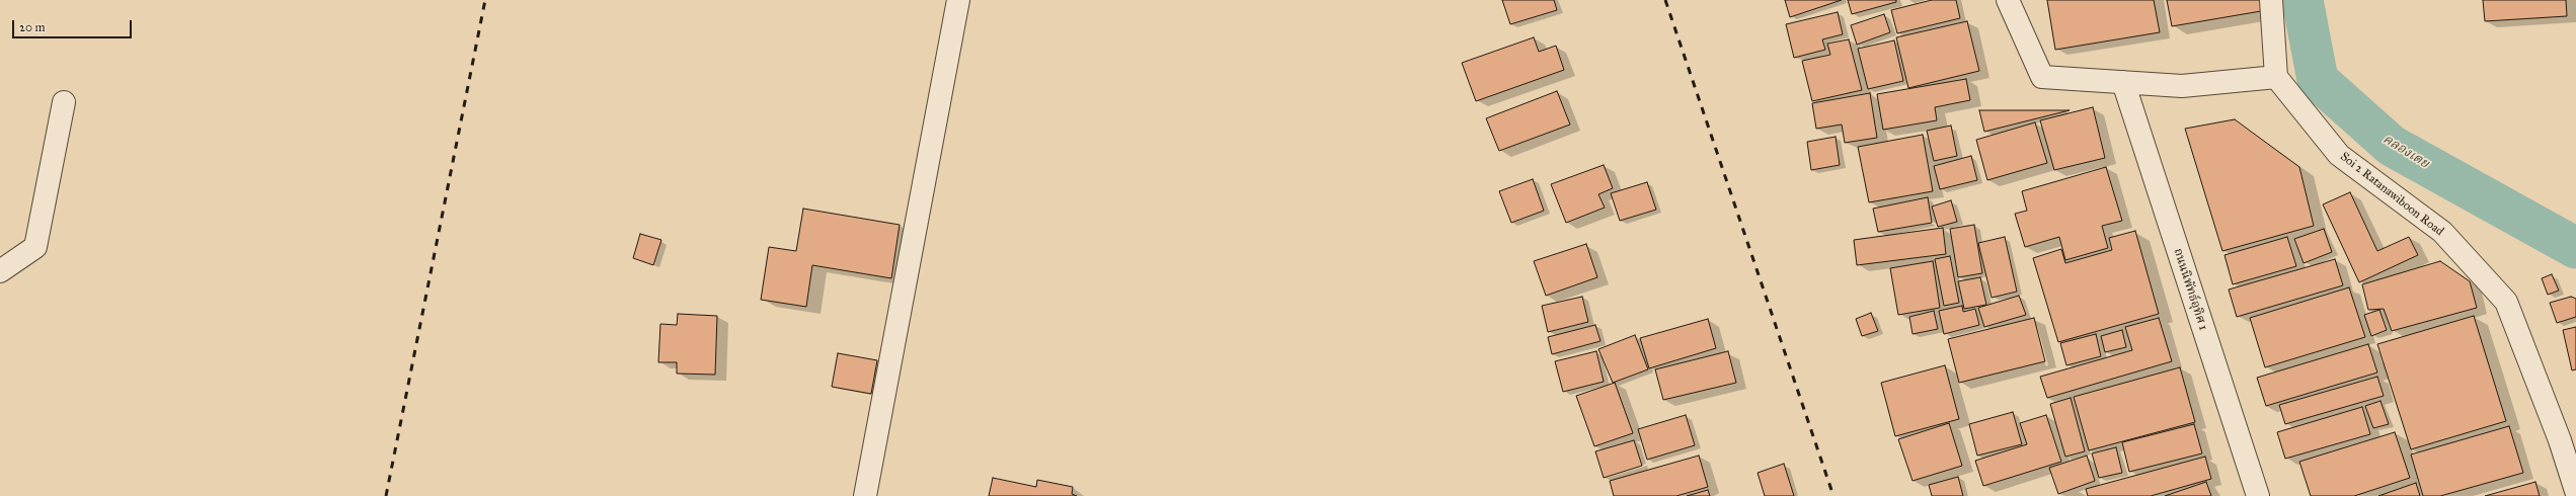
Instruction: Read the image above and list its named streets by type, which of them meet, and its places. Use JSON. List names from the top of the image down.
{
  "streets": {
    "street": ["Soi 2 Ratanawiboon Road", "ถนนนิพัทธ์อุทิศ 1"]
  },
  "water": ["คลองเตย"],
  "scale_bar": "20 m"
}
